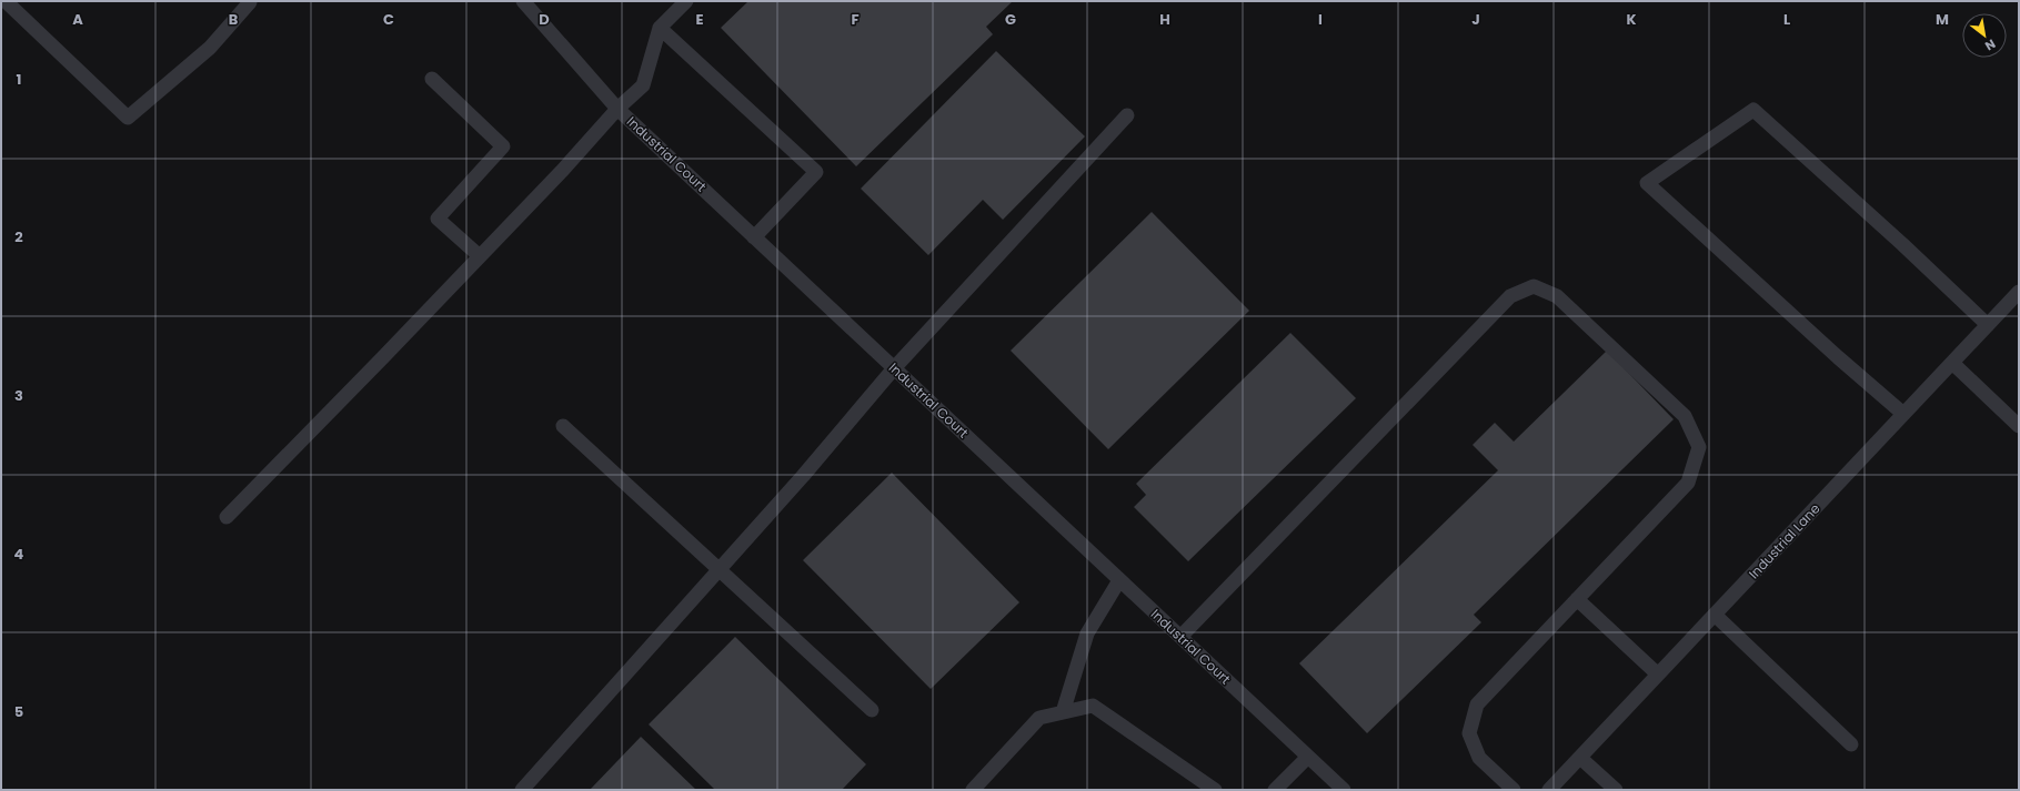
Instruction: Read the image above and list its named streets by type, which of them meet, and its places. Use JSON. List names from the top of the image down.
{
  "streets": {
    "lane": ["Industrial Court", "Industrial Lane"]
  },
  "north": "bottom right",
  "grid": {
    "columns": [
      "A",
      "B",
      "C",
      "D",
      "E",
      "F",
      "G",
      "H",
      "I",
      "J",
      "K",
      "L",
      "M"
    ],
    "rows": [
      "1",
      "2",
      "3",
      "4",
      "5"
    ]
  }
}
